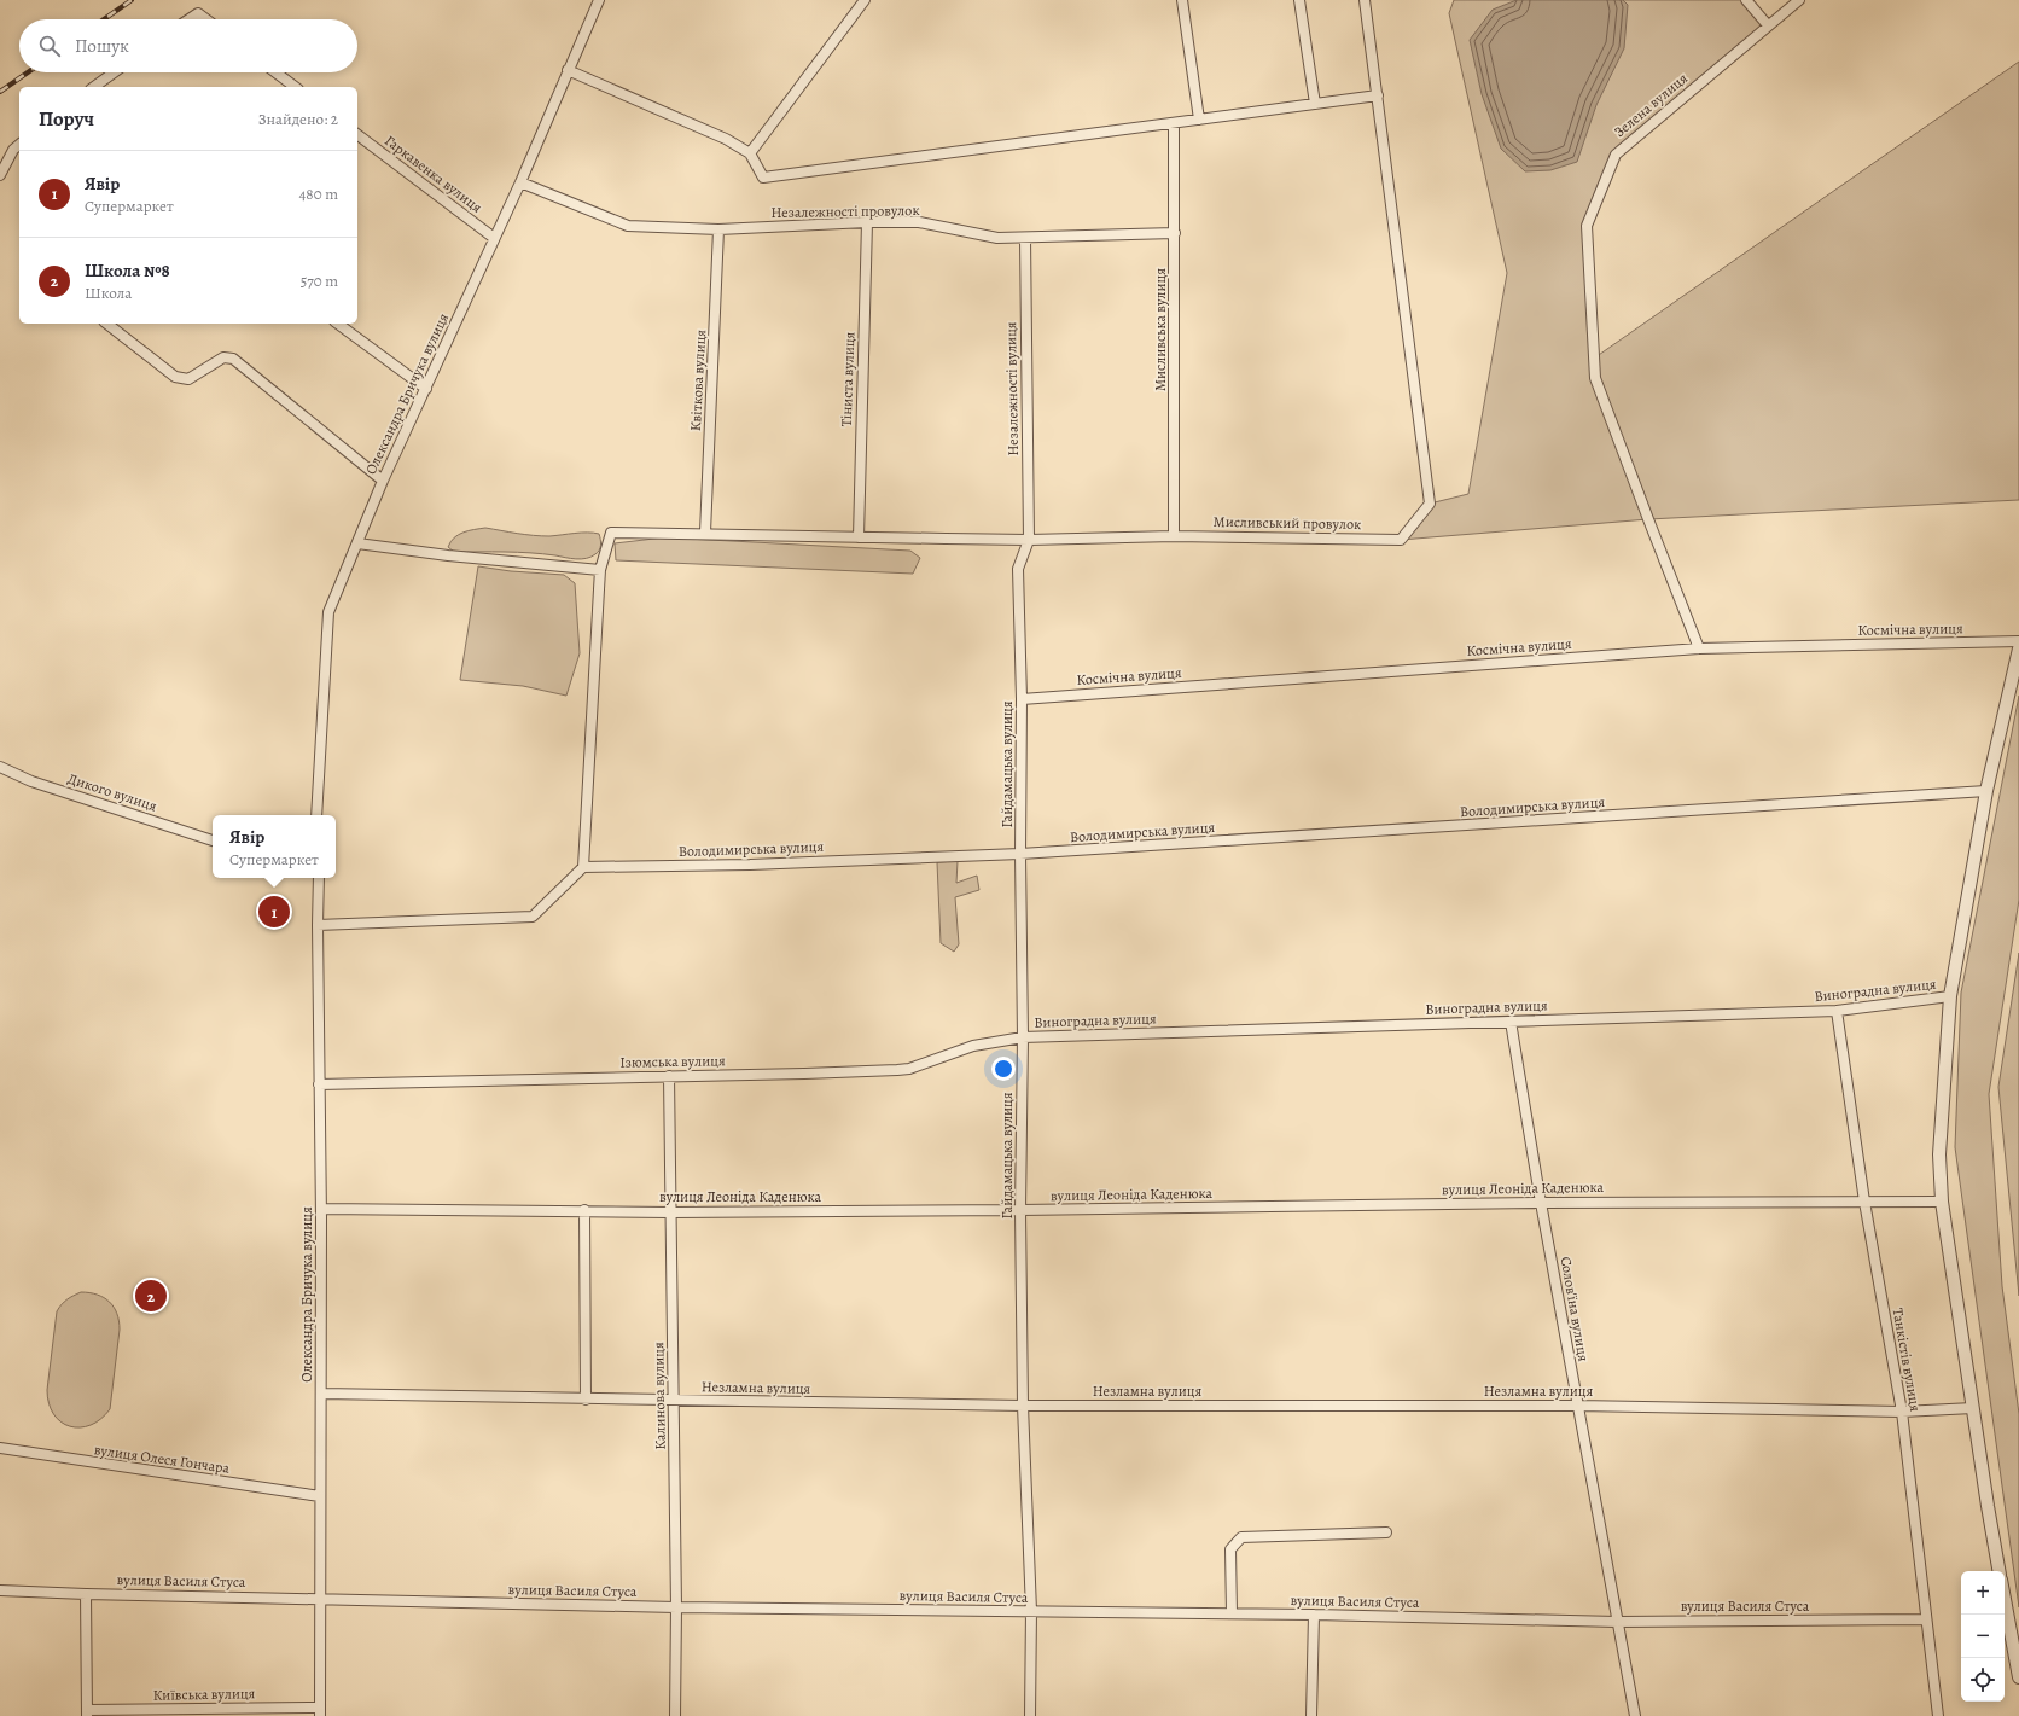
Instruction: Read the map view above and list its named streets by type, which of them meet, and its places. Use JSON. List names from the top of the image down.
{
  "streets": {
    "street": [
      "Зелена вулиця",
      "Гаркавенка вулиця",
      "Незалежності провулок",
      "Мисливська вулиця",
      "Тіниста вулиця",
      "Квіткова вулиця",
      "Незалежності вулиця",
      "Олександра Бричука вулиця",
      "Мисливський провулок",
      "Космічна вулиця",
      "Гайдамацька вулиця",
      "Дикого вулиця",
      "Володимирська вулиця",
      "Виноградна вулиця",
      "Ізюмська вулиця",
      "вулиця Леоніда Каденюка",
      "Солов'їна вулиця",
      "Танкістів вулиця",
      "Незламна вулиця",
      "Калинова вулиця",
      "вулиця Олеся Гончара",
      "вулиця Василя Стуса",
      "Київська вулиця"
    ]
  },
  "crossings": [
    ["Зелена вулиця", "Космічна вулиця"],
    ["Гаркавенка вулиця", "Олександра Бричука вулиця"],
    ["Незалежності провулок", "Мисливська вулиця"],
    ["Незалежності провулок", "Тіниста вулиця"],
    ["Незалежності провулок", "Квіткова вулиця"],
    ["Незалежності провулок", "Незалежності вулиця"],
    ["Незалежності провулок", "Олександра Бричука вулиця"],
    ["Мисливська вулиця", "Мисливський провулок"],
    ["Тіниста вулиця", "Мисливський провулок"],
    ["Квіткова вулиця", "Мисливський провулок"],
    ["Незалежності вулиця", "Мисливський провулок"],
    ["Незалежності вулиця", "Гайдамацька вулиця"],
    ["Олександра Бричука вулиця", "Ізюмська вулиця"],
    ["Олександра Бричука вулиця", "вулиця Леоніда Каденюка"],
    ["Олександра Бричука вулиця", "Незламна вулиця"],
    ["Олександра Бричука вулиця", "вулиця Олеся Гончара"],
    ["Олександра Бричука вулиця", "вулиця Василя Стуса"],
    ["Олександра Бричука вулиця", "Київська вулиця"],
    ["Мисливський провулок", "Гайдамацька вулиця"],
    ["Космічна вулиця", "Гайдамацька вулиця"],
    ["Гайдамацька вулиця", "Володимирська вулиця"],
    ["Гайдамацька вулиця", "Виноградна вулиця"],
    ["Гайдамацька вулиця", "Ізюмська вулиця"],
    ["Гайдамацька вулиця", "вулиця Леоніда Каденюка"],
    ["Гайдамацька вулиця", "Незламна вулиця"],
    ["Гайдамацька вулиця", "вулиця Василя Стуса"],
    ["Виноградна вулиця", "Ізюмська вулиця"],
    ["Виноградна вулиця", "Солов'їна вулиця"],
    ["Виноградна вулиця", "Танкістів вулиця"],
    ["Ізюмська вулиця", "Калинова вулиця"],
    ["вулиця Леоніда Каденюка", "Солов'їна вулиця"],
    ["вулиця Леоніда Каденюка", "Танкістів вулиця"],
    ["вулиця Леоніда Каденюка", "Калинова вулиця"],
    ["Солов'їна вулиця", "Незламна вулиця"],
    ["Солов'їна вулиця", "вулиця Василя Стуса"],
    ["Танкістів вулиця", "Незламна вулиця"],
    ["Танкістів вулиця", "вулиця Василя Стуса"],
    ["Незламна вулиця", "Калинова вулиця"],
    ["Калинова вулиця", "вулиця Василя Стуса"]
  ],
  "page": {
    "search": "Пошук",
    "heading": ["Поруч", "Знайдено: 2"],
    "list": [
      {
        "mark": "1",
        "name": "Явiр",
        "note": "Супермаркет",
        "value": "480 m"
      },
      {
        "mark": "2",
        "name": "Школа №8",
        "note": "Школа",
        "value": "570 m"
      }
    ],
    "popup": ["Явiр", "Супермаркет"],
    "pins": ["1", "2"],
    "map_buttons": ["+", "−"]
  }
}
